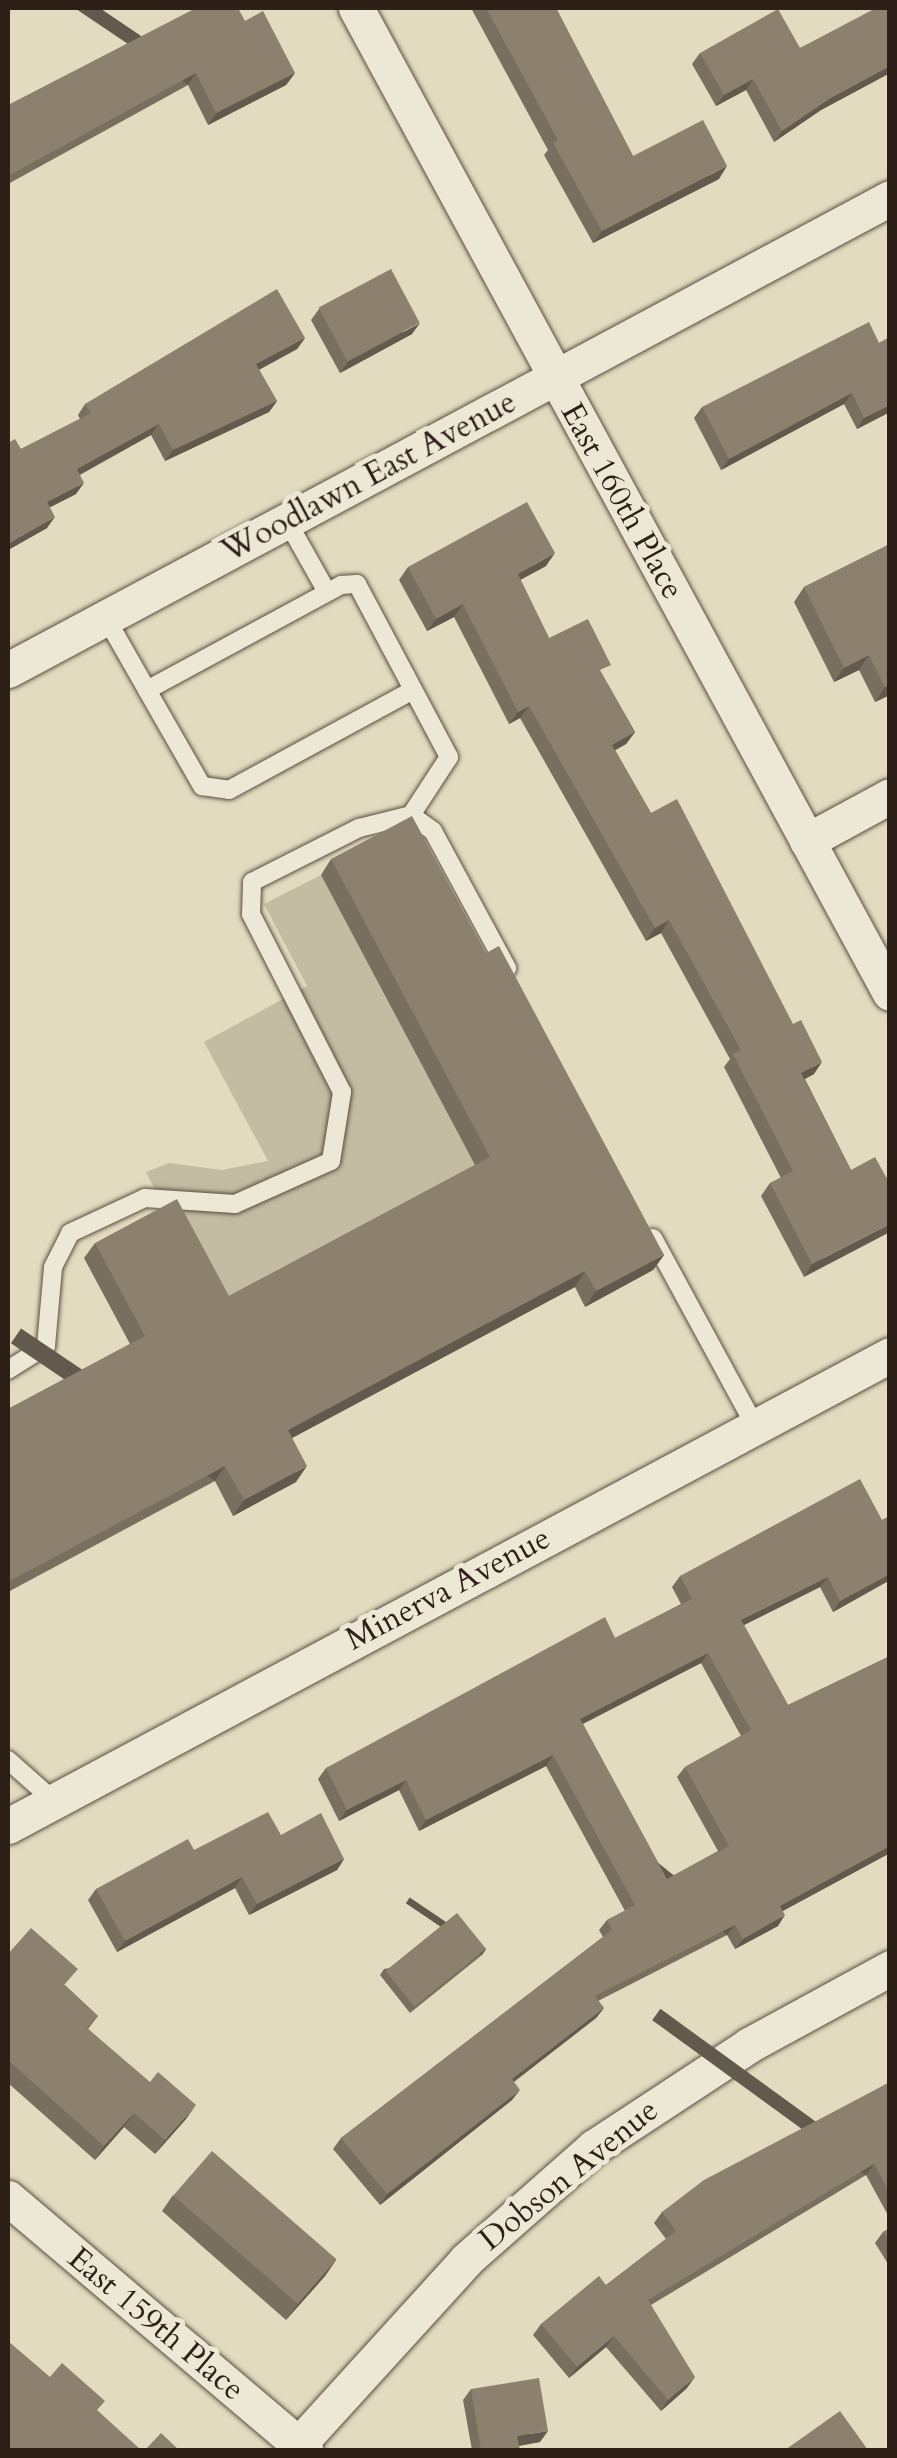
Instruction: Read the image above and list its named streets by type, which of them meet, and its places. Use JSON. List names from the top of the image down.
{
  "streets": {
    "street": [
      "Woodlawn East Avenue",
      "East 160th Place",
      "Minerva Avenue",
      "Dobson Avenue",
      "East 159th Place"
    ]
  },
  "crossings": [
    ["Woodlawn East Avenue", "East 160th Place"],
    ["Dobson Avenue", "East 159th Place"]
  ]
}
